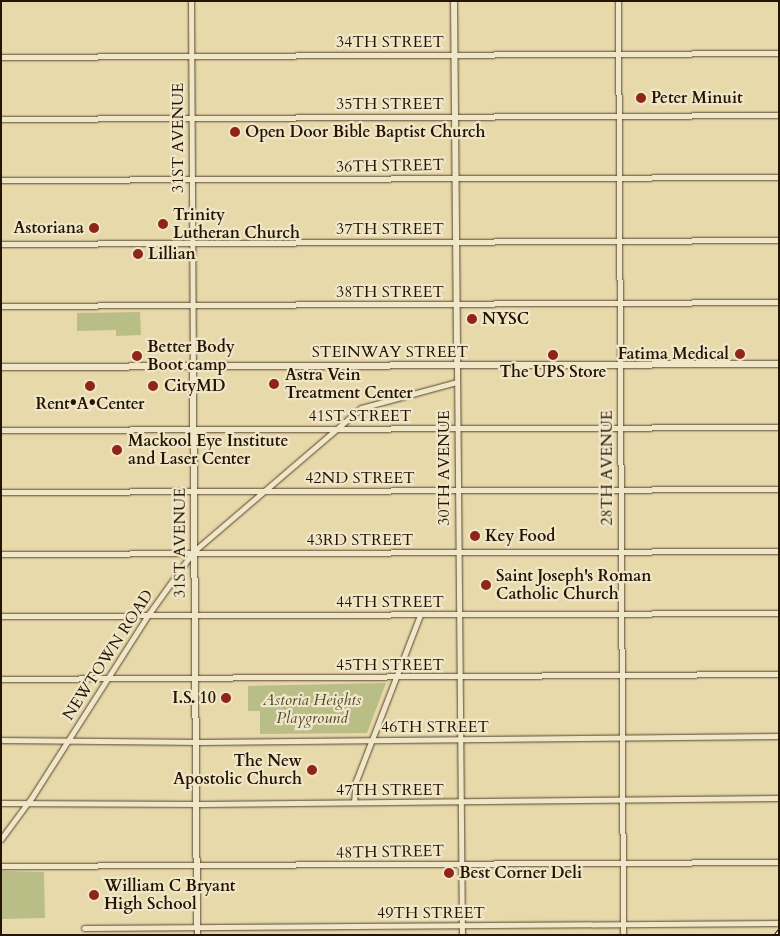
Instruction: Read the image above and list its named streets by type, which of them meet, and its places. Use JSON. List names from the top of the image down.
{
  "streets": {
    "street": [
      "34TH STREET",
      "35TH STREET",
      "31ST AVENUE",
      "36TH STREET",
      "37TH STREET",
      "38TH STREET",
      "STEINWAY STREET",
      "41ST STREET",
      "30TH AVENUE",
      "28TH AVENUE",
      "42ND STREET",
      "43RD STREET",
      "44TH STREET",
      "NEWTOWN ROAD",
      "45TH STREET",
      "46TH STREET",
      "47TH STREET",
      "48TH STREET",
      "49TH STREET"
    ]
  },
  "crossings": [
    ["34TH STREET", "31ST AVENUE"],
    ["34TH STREET", "30TH AVENUE"],
    ["34TH STREET", "28TH AVENUE"],
    ["35TH STREET", "31ST AVENUE"],
    ["35TH STREET", "30TH AVENUE"],
    ["35TH STREET", "28TH AVENUE"],
    ["31ST AVENUE", "36TH STREET"],
    ["31ST AVENUE", "37TH STREET"],
    ["31ST AVENUE", "38TH STREET"],
    ["31ST AVENUE", "STEINWAY STREET"],
    ["31ST AVENUE", "41ST STREET"],
    ["31ST AVENUE", "42ND STREET"],
    ["31ST AVENUE", "43RD STREET"],
    ["31ST AVENUE", "44TH STREET"],
    ["31ST AVENUE", "NEWTOWN ROAD"],
    ["31ST AVENUE", "45TH STREET"],
    ["31ST AVENUE", "46TH STREET"],
    ["31ST AVENUE", "47TH STREET"],
    ["31ST AVENUE", "48TH STREET"],
    ["31ST AVENUE", "49TH STREET"],
    ["36TH STREET", "30TH AVENUE"],
    ["36TH STREET", "28TH AVENUE"],
    ["37TH STREET", "30TH AVENUE"],
    ["37TH STREET", "28TH AVENUE"],
    ["38TH STREET", "30TH AVENUE"],
    ["38TH STREET", "28TH AVENUE"],
    ["STEINWAY STREET", "30TH AVENUE"],
    ["STEINWAY STREET", "28TH AVENUE"],
    ["41ST STREET", "30TH AVENUE"],
    ["41ST STREET", "28TH AVENUE"],
    ["41ST STREET", "NEWTOWN ROAD"],
    ["30TH AVENUE", "42ND STREET"],
    ["30TH AVENUE", "43RD STREET"],
    ["30TH AVENUE", "44TH STREET"],
    ["30TH AVENUE", "NEWTOWN ROAD"],
    ["30TH AVENUE", "45TH STREET"],
    ["30TH AVENUE", "46TH STREET"],
    ["30TH AVENUE", "47TH STREET"],
    ["30TH AVENUE", "48TH STREET"],
    ["30TH AVENUE", "49TH STREET"],
    ["28TH AVENUE", "42ND STREET"],
    ["28TH AVENUE", "43RD STREET"],
    ["28TH AVENUE", "44TH STREET"],
    ["28TH AVENUE", "45TH STREET"],
    ["28TH AVENUE", "46TH STREET"],
    ["28TH AVENUE", "47TH STREET"],
    ["28TH AVENUE", "48TH STREET"],
    ["28TH AVENUE", "49TH STREET"],
    ["42ND STREET", "NEWTOWN ROAD"],
    ["43RD STREET", "NEWTOWN ROAD"],
    ["44TH STREET", "NEWTOWN ROAD"],
    ["NEWTOWN ROAD", "45TH STREET"],
    ["NEWTOWN ROAD", "46TH STREET"],
    ["NEWTOWN ROAD", "47TH STREET"]
  ],
  "parks": ["Astoria Heights Playground"],
  "places": [
    "Peter Minuit",
    "Open Door Bible Baptist Church",
    "Trinity Lutheran Church",
    "Astoriana",
    "Lillian",
    "NYSC",
    "Fatima Medical",
    "The UPS Store",
    "Better Body Boot camp",
    "Astra Vein Treatment Center",
    "Rent•A•Center",
    "CityMD",
    "Mackool Eye Institute and Laser Center",
    "Key Food",
    "Saint Joseph's Roman Catholic Church",
    "I.S. 10",
    "The New Apostolic Church",
    "Best Corner Deli",
    "William C Bryant High School"
  ]
}
